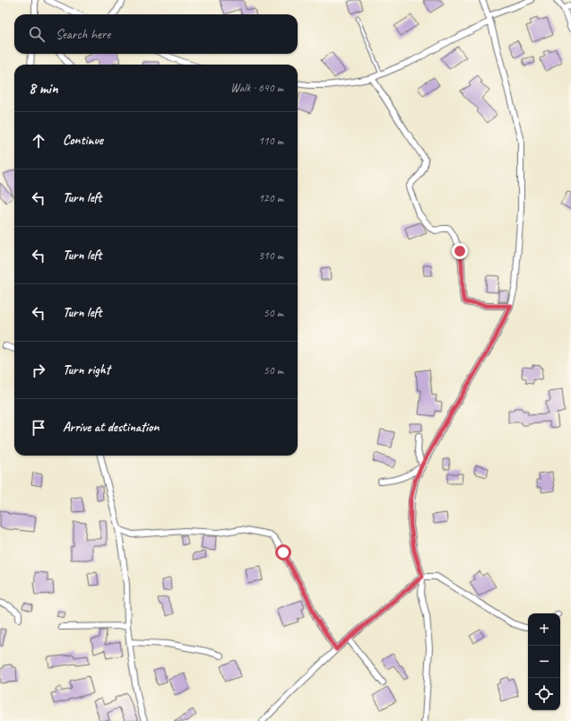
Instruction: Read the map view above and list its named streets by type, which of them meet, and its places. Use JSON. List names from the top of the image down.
{
  "page": {
    "search": "Search here",
    "heading": ["8 min", "Walk · 640 m"],
    "list": [
      ["Continue", "110 m"],
      ["Turn left", "120 m"],
      ["Turn left", "310 m"],
      ["Turn left", "50 m"],
      ["Turn right", "50 m"],
      "Arrive at destination"
    ],
    "map_buttons": ["+", "−"]
  }
}
